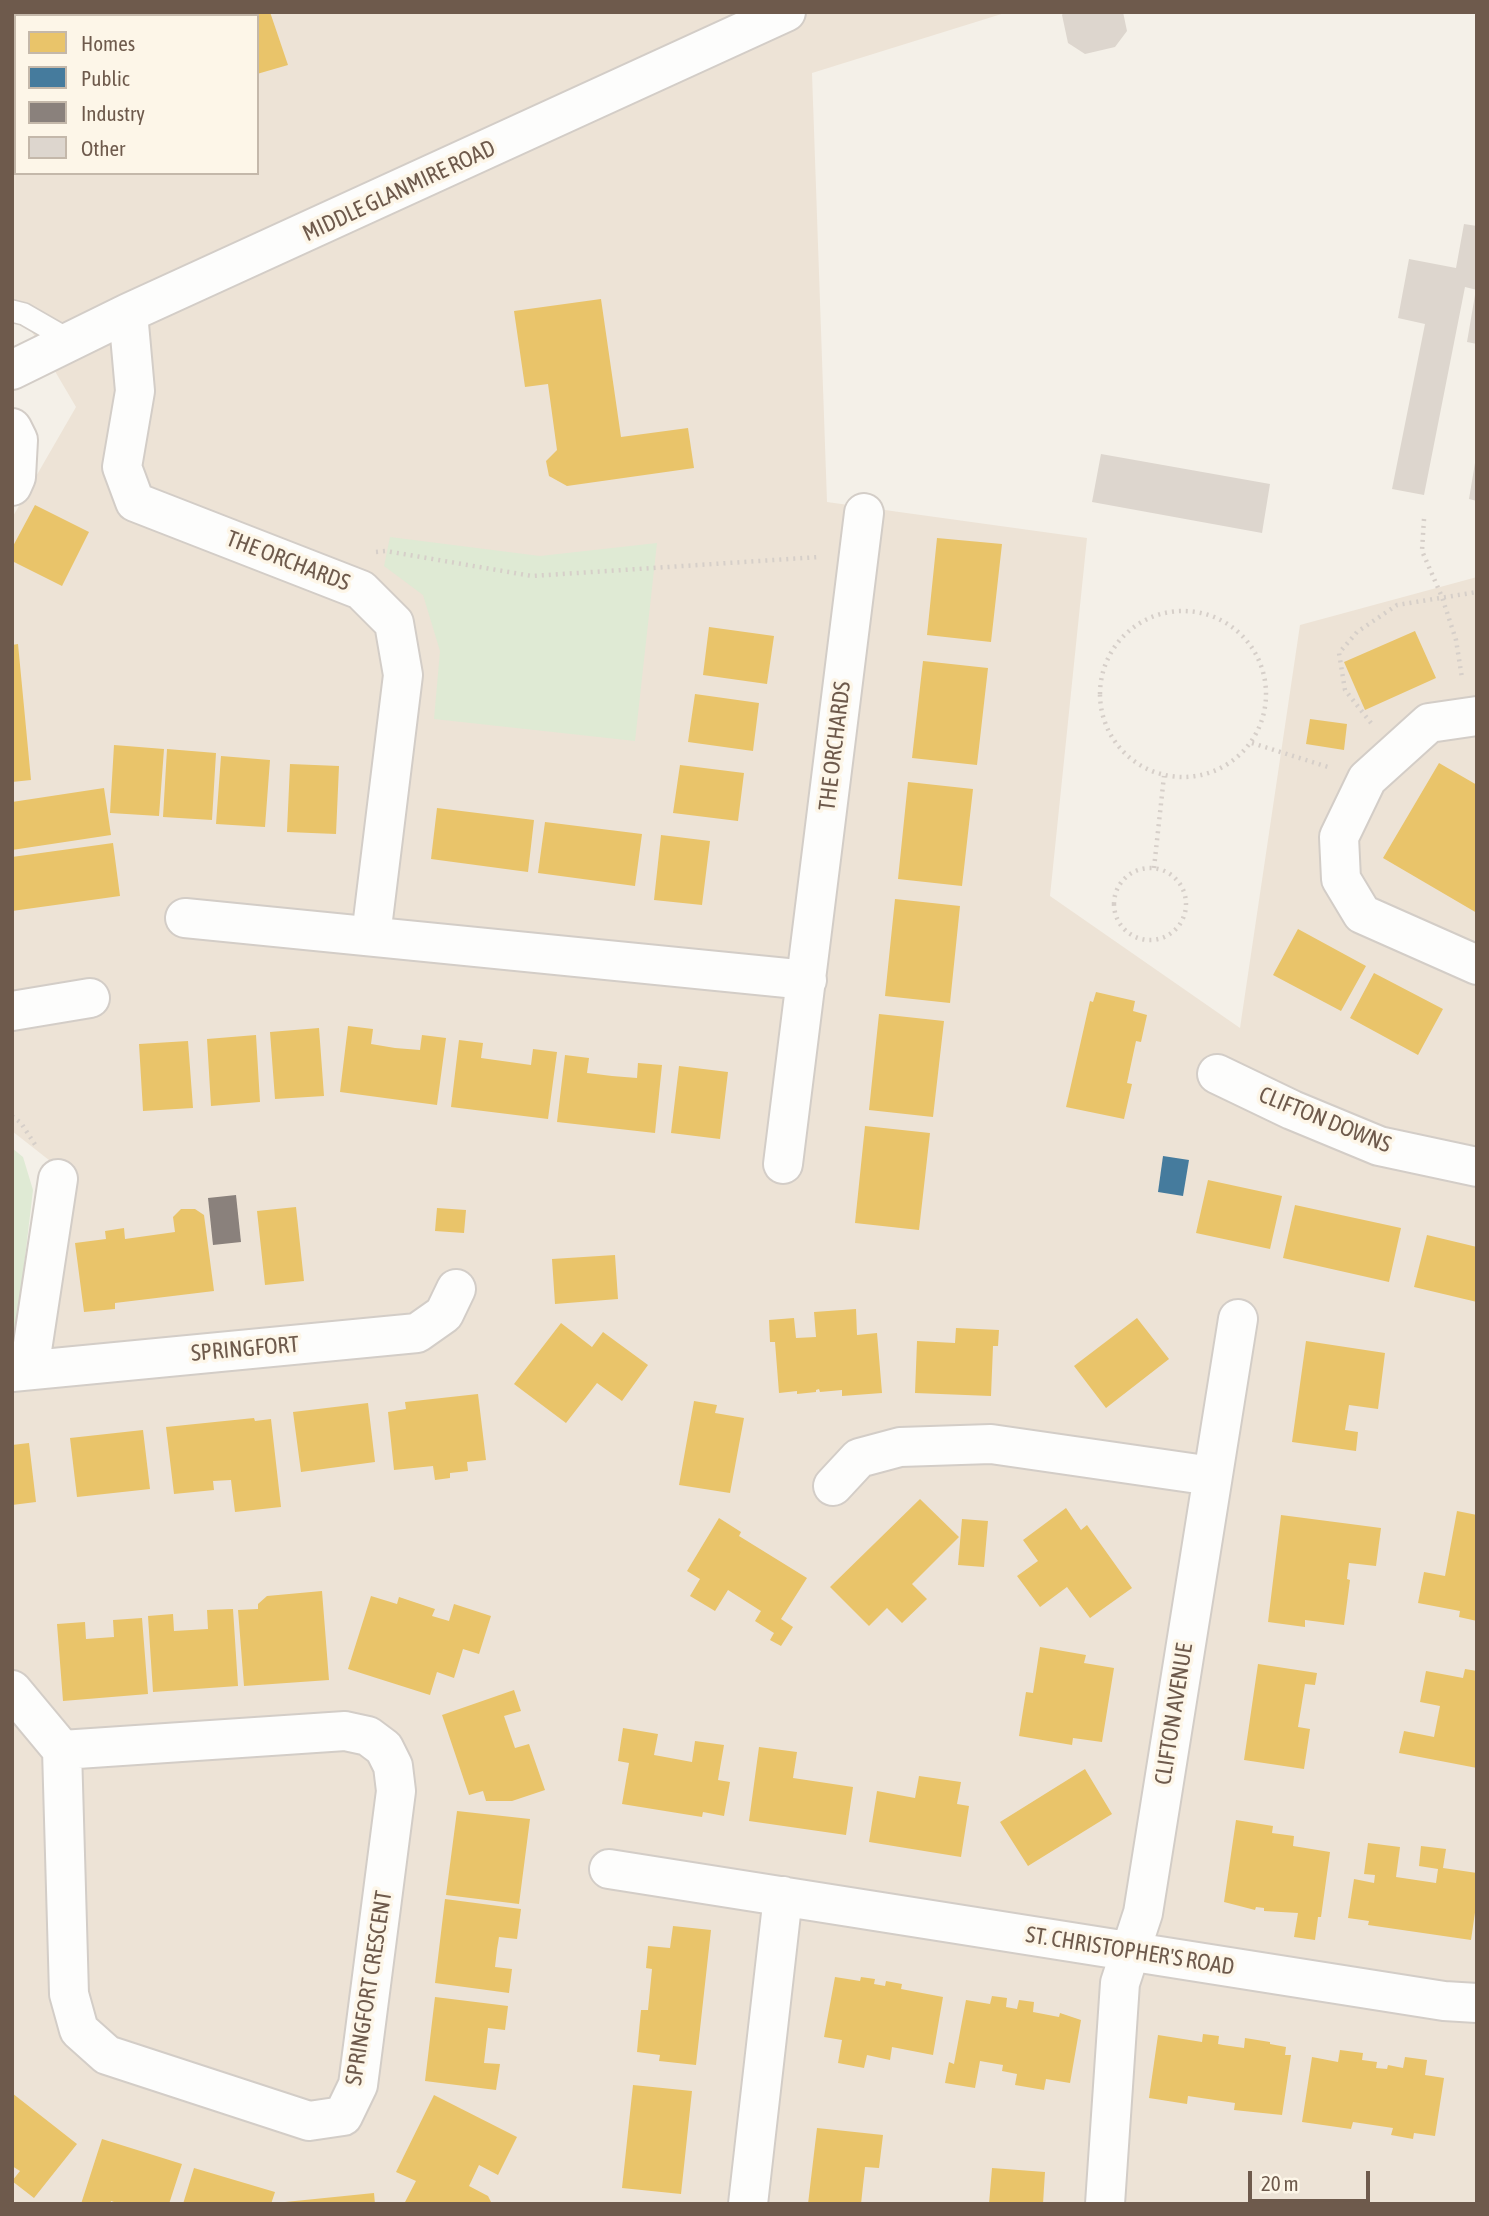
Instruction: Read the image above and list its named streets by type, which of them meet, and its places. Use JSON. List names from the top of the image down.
{
  "streets": {
    "street": [
      "MIDDLE GLANMIRE ROAD",
      "THE ORCHARDS",
      "CLIFTON DOWNS",
      "SPRINGFORT",
      "CLIFTON AVENUE",
      "ST. CHRISTOPHER'S ROAD",
      "SPRINGFORT CRESCENT"
    ]
  },
  "crossings": [
    ["MIDDLE GLANMIRE ROAD", "THE ORCHARDS"],
    ["CLIFTON AVENUE", "ST. CHRISTOPHER'S ROAD"]
  ],
  "legend": [
    "Homes",
    "Public",
    "Industry",
    "Other"
  ],
  "scale_bar": "20 m"
}
